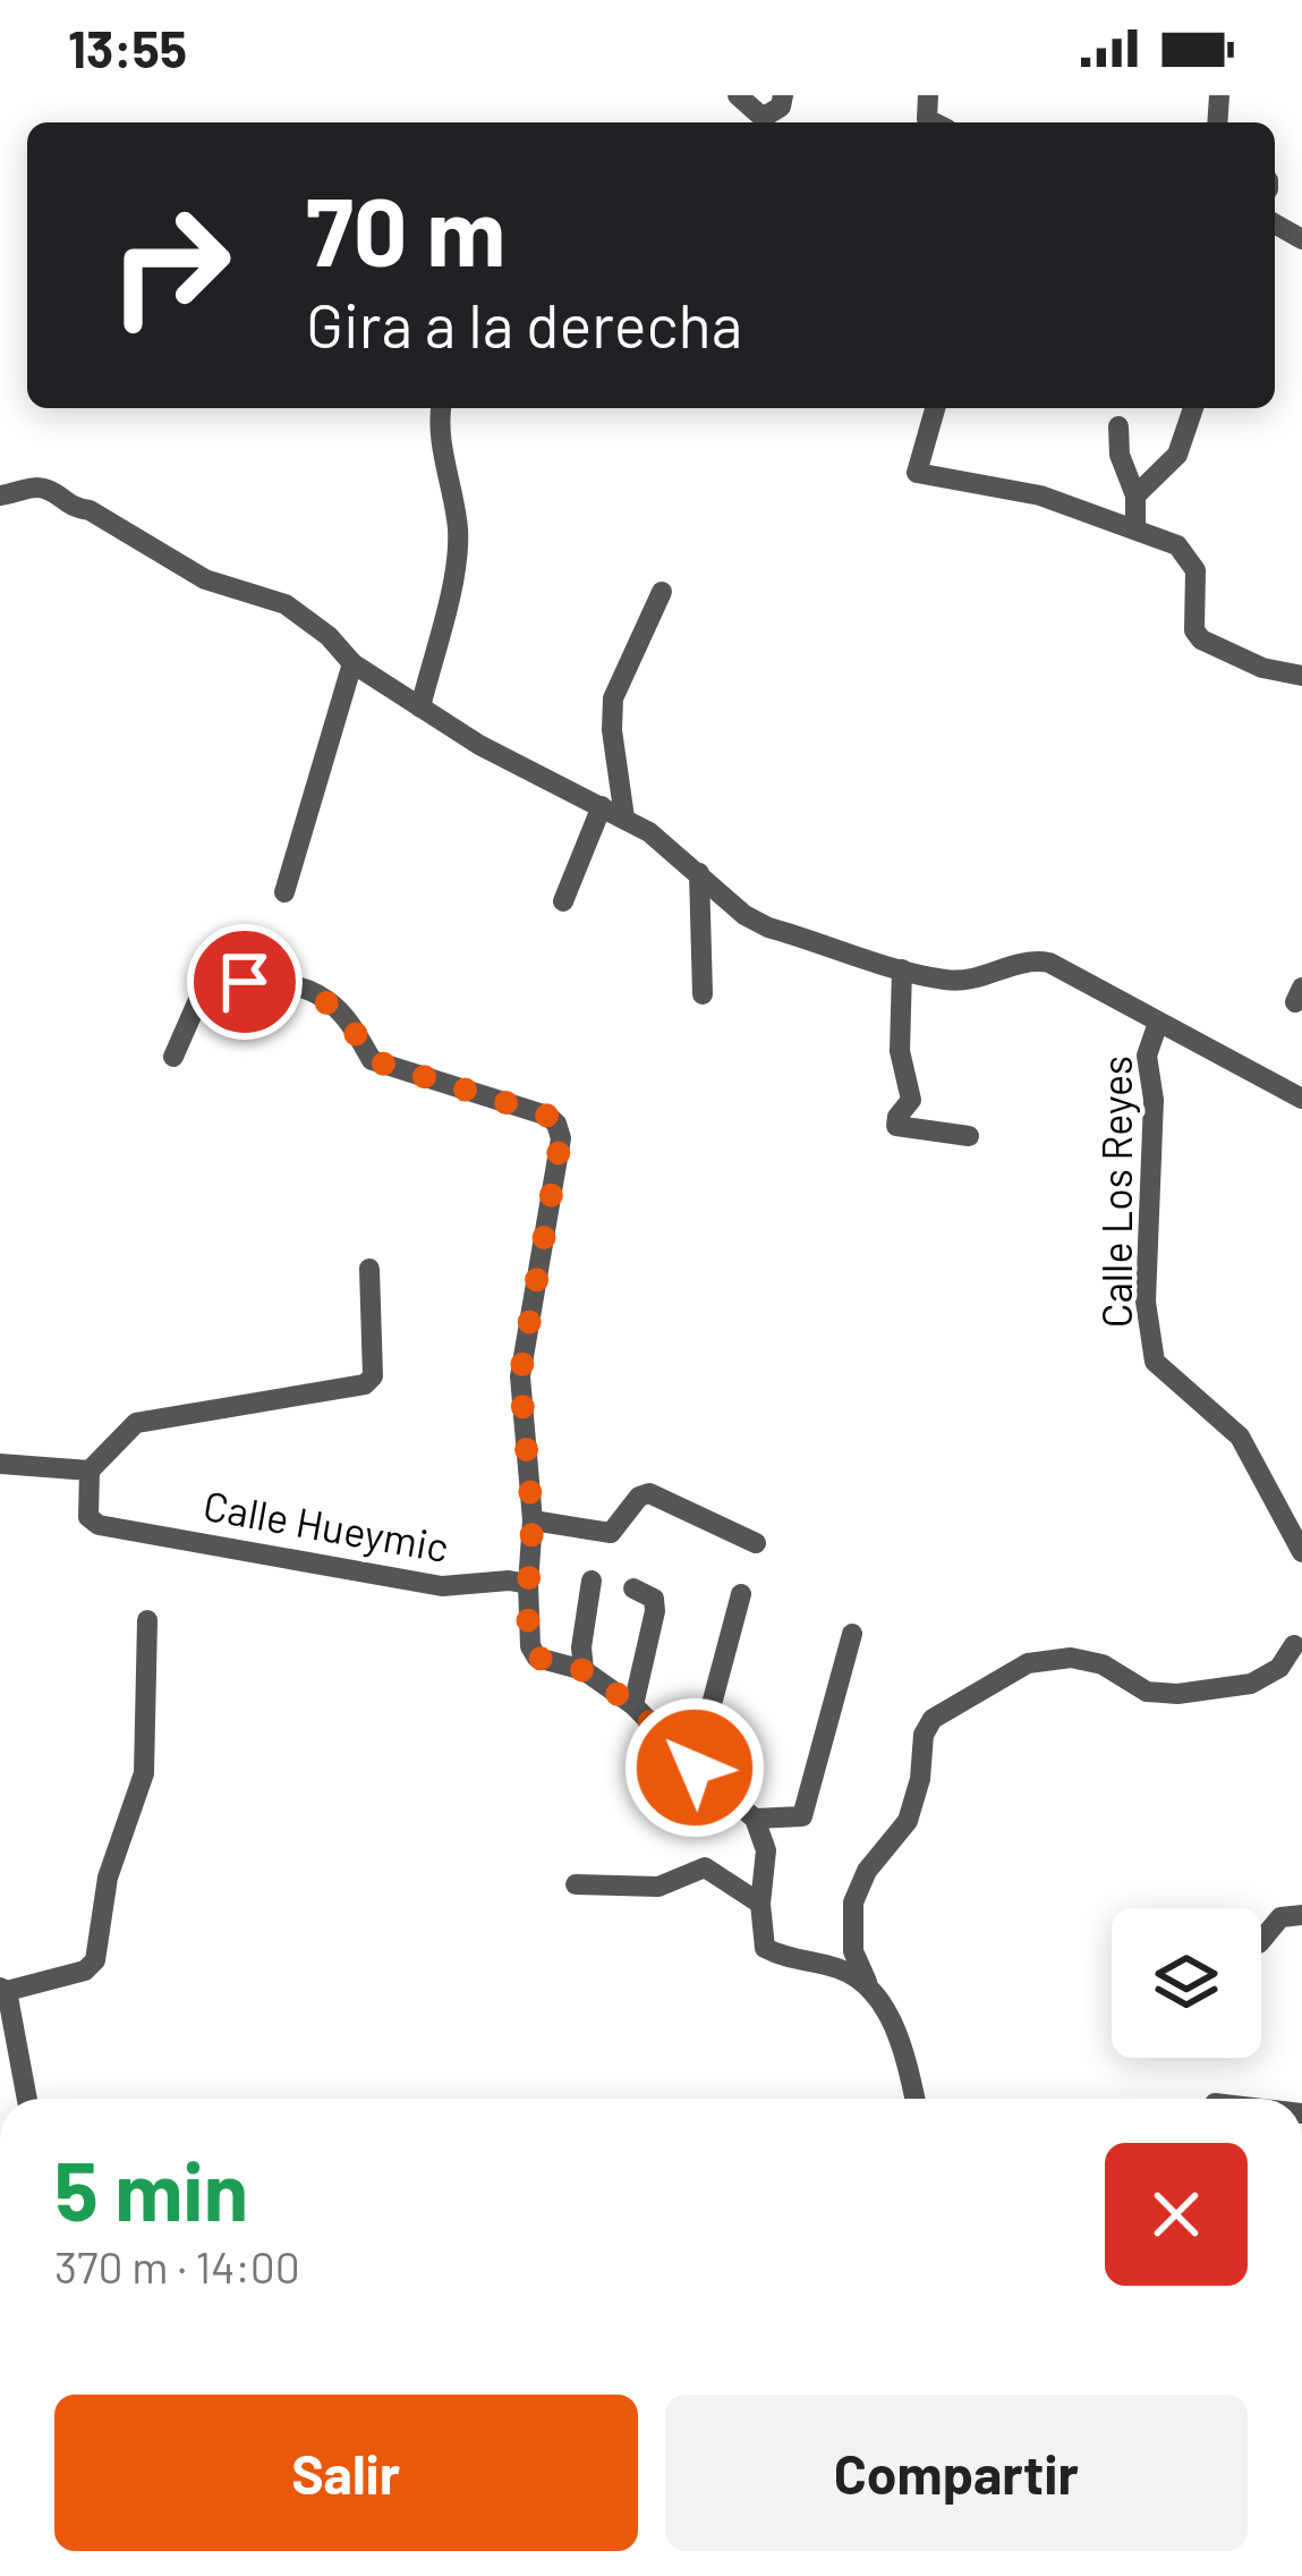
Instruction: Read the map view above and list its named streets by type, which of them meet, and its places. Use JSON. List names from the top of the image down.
{
  "streets": {
    "street": ["Calle Los Reyes", "Calle Hueymic"]
  },
  "page": {
    "status": "13:55",
    "turn": ["70 m", "Gira a la derecha"],
    "heading": ["5 min", "370 m · 14:00"],
    "buttons": ["Salir", "Compartir"]
  }
}
